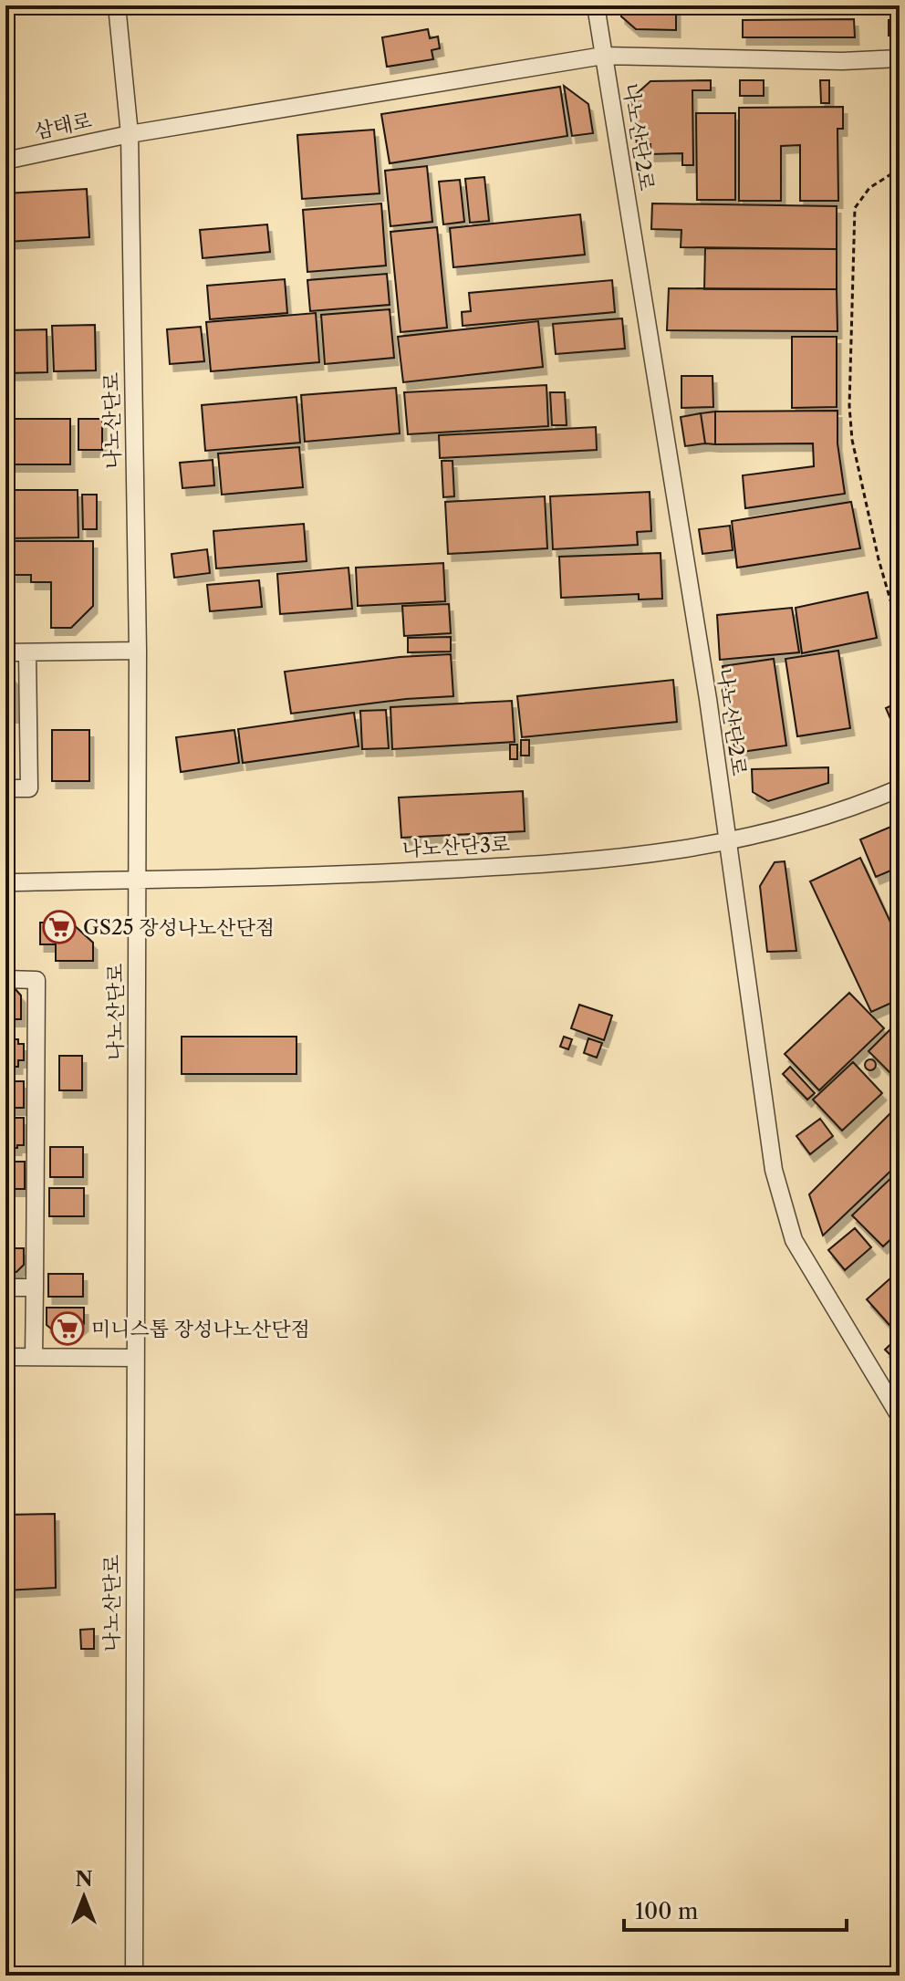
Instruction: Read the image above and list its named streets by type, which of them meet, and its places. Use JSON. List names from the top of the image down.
{
  "streets": {
    "street": [
      "삼태로",
      "나노산단2로",
      "나노산단로",
      "나노산단3로"
    ]
  },
  "crossings": [
    ["삼태로", "나노산단2로"],
    ["삼태로", "나노산단로"],
    ["나노산단2로", "나노산단3로"],
    ["나노산단로", "나노산단3로"]
  ],
  "places": {
    "supermarket": ["GS25 장성나노산단점", "미니스톱 장성나노산단점"]
  },
  "scale_bar": "100 m",
  "north": "top"
}
